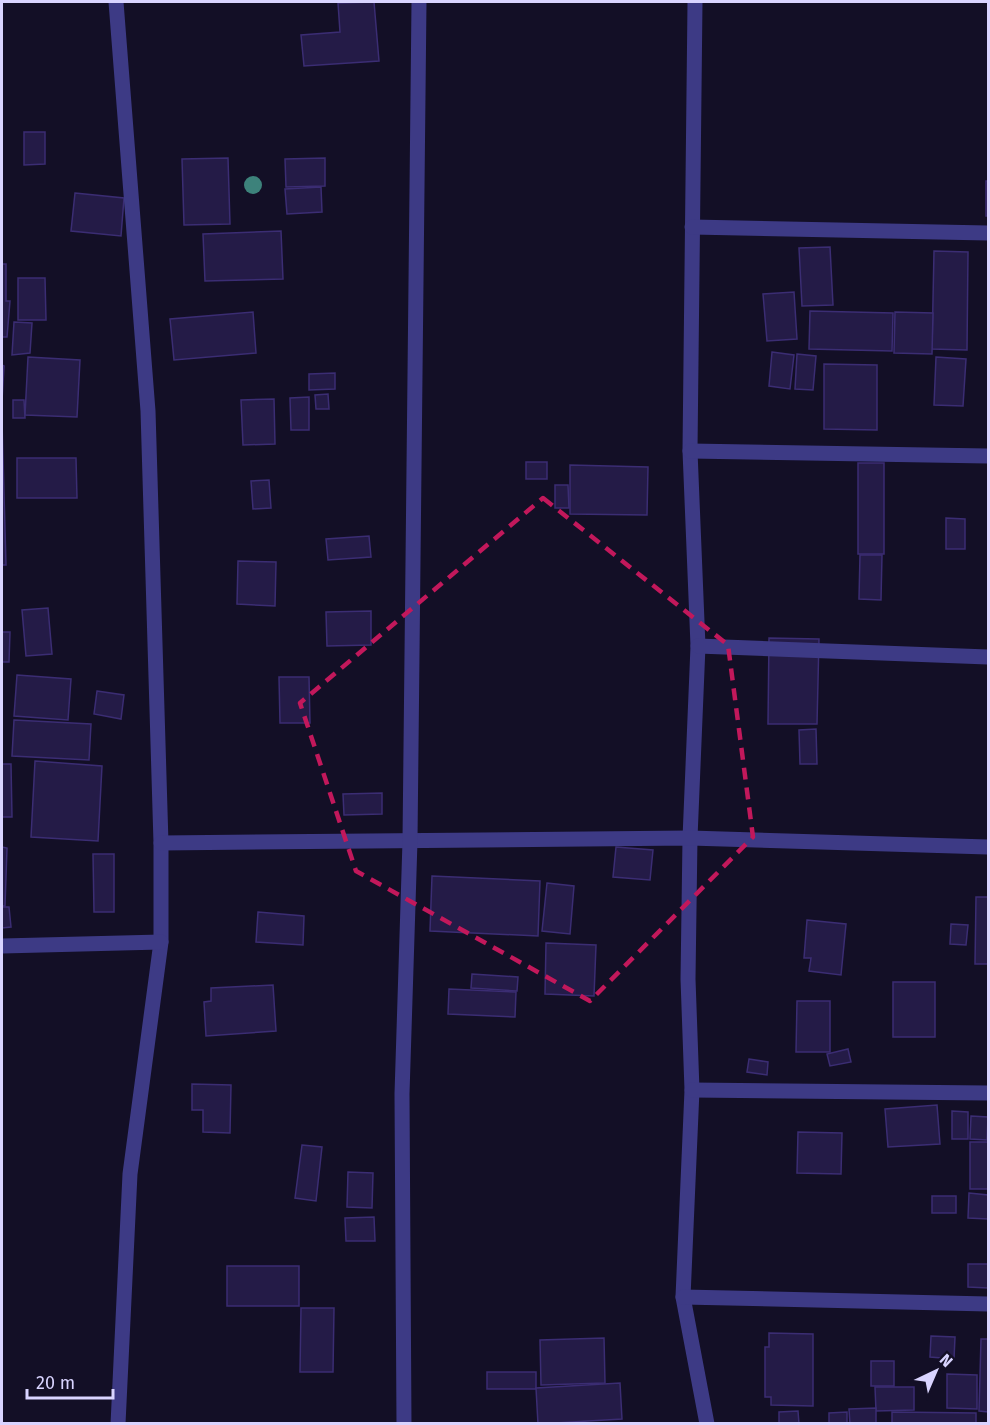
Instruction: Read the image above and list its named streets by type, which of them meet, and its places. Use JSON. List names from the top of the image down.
{
  "scale_bar": "20 m",
  "north": "top right"
}
